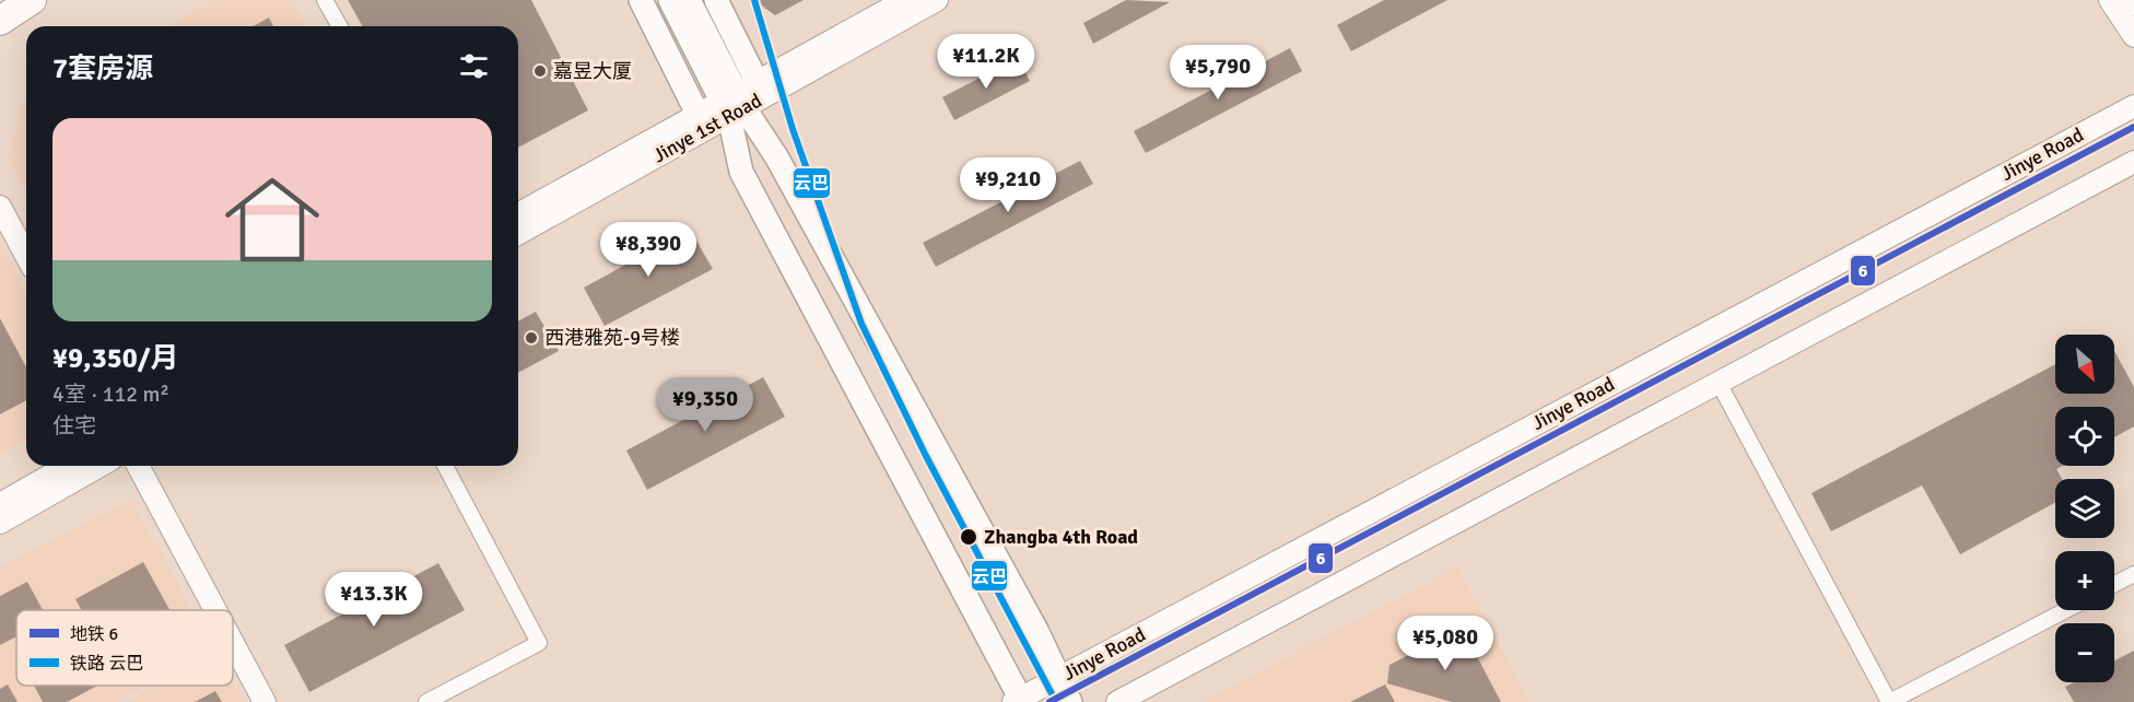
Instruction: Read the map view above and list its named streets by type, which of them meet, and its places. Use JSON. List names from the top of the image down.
{
  "streets": {
    "main road": ["Jinye 1st Road", "Jinye Road"]
  },
  "places": ["嘉昱大厦", "西港雅苑-9号楼", "Zhangba 4th Road"],
  "lines": ["rail line 云巴", "metro line 6"],
  "legend": ["地铁 6", "铁路 云巴"],
  "north": "bottom right",
  "page": {
    "heading": "7套房源",
    "price": [
      "¥11.2K",
      "¥5,790",
      "¥9,210",
      "¥8,390",
      "¥9,350",
      "¥13.3K",
      "¥5,080"
    ],
    "list": [
      {
        "name": "¥9,350/月",
        "note": "4室 · 112 m² · 住宅"
      }
    ],
    "map_buttons": ["+", "−"]
  }
}
